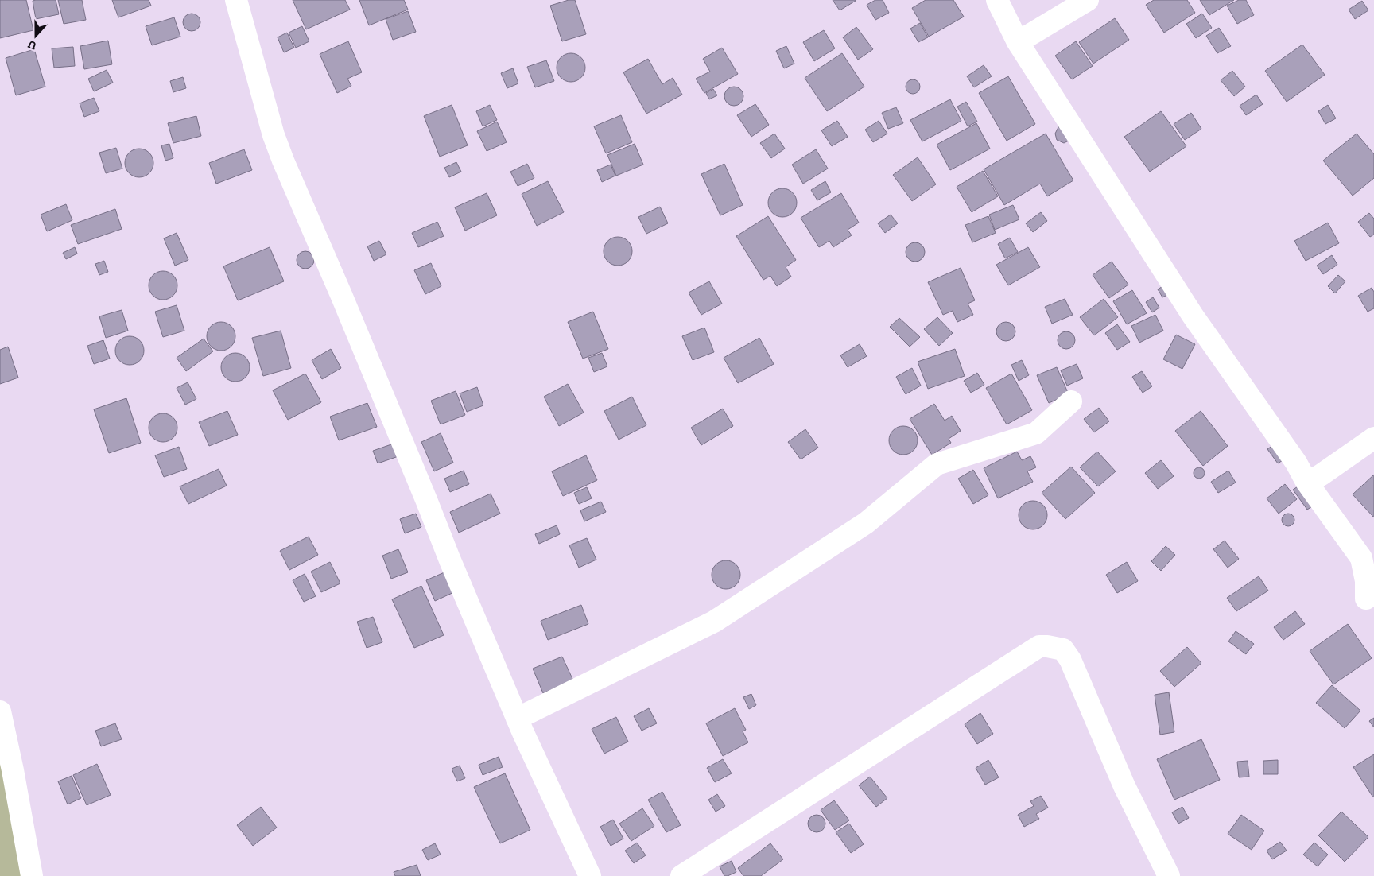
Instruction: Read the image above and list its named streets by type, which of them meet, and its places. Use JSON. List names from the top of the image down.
{
  "north": "bottom"
}
